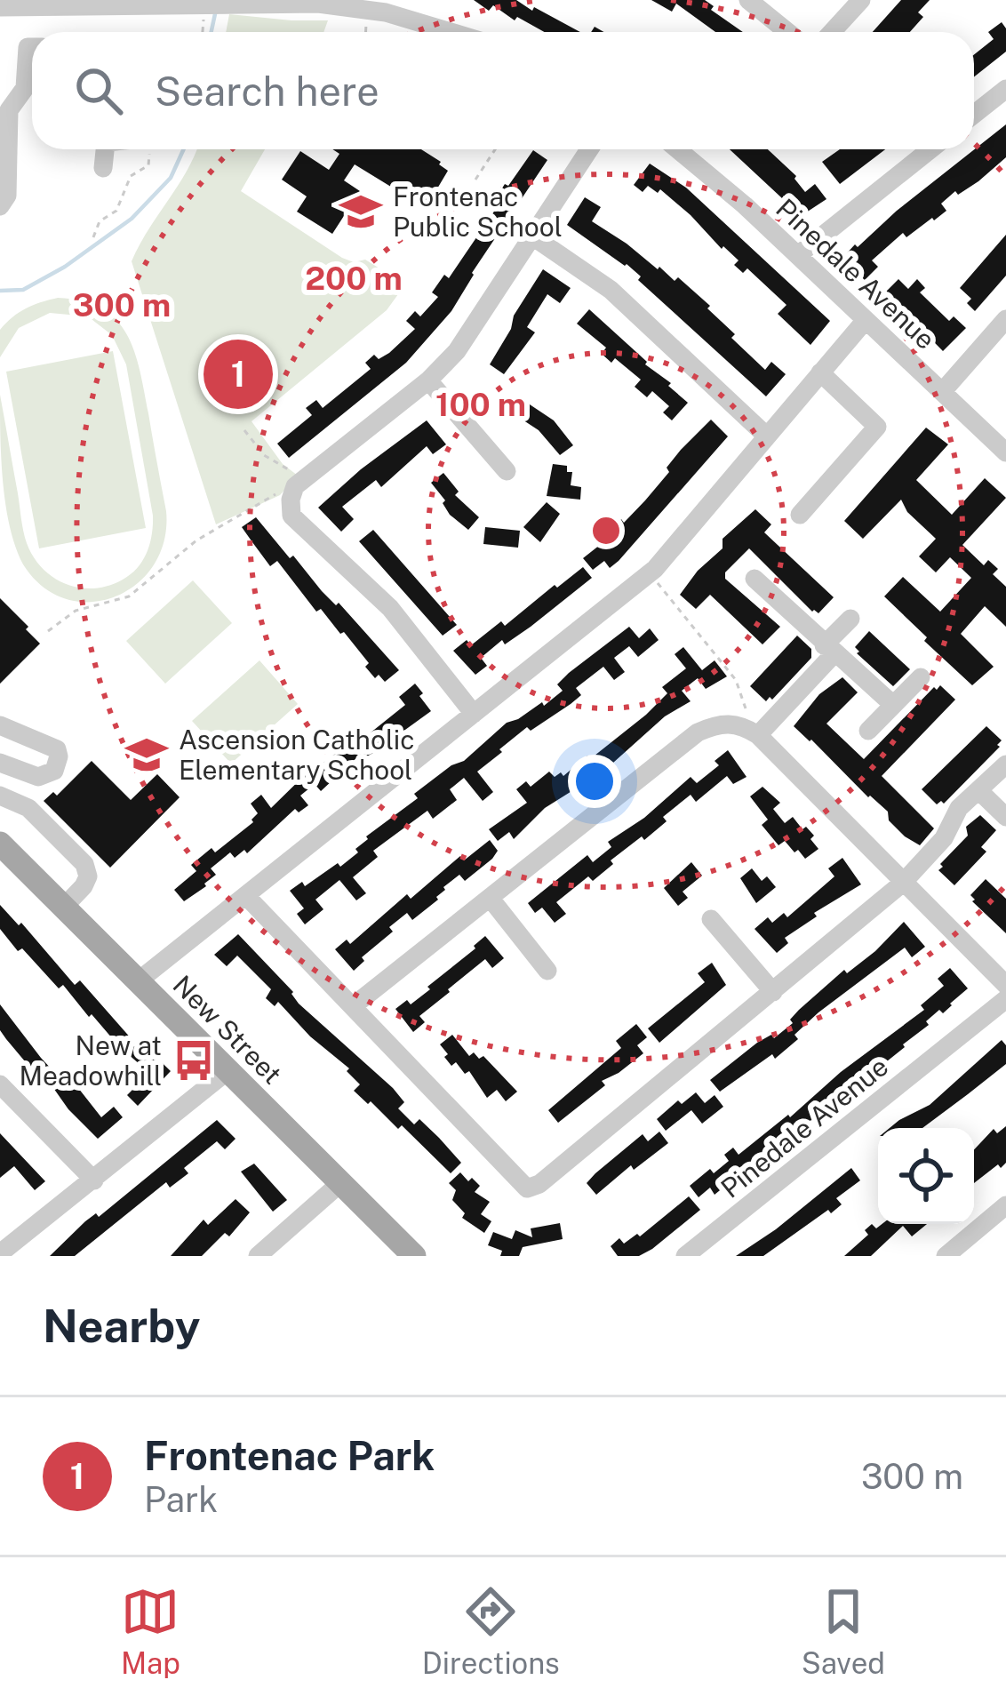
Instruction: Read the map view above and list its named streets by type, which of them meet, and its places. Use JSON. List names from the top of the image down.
{
  "streets": {
    "main road": ["New Street"],
    "street": ["Pinedale Avenue"]
  },
  "places": {
    "school or university": ["Frontenac Public School", "Ascension Catholic Elementary School"],
    "bus stop": ["New at Meadowhill"]
  },
  "page": {
    "search": "Search here",
    "pins": "1",
    "heading": "Nearby",
    "list": [
      {
        "mark": "1",
        "name": "Frontenac Park",
        "note": "Park",
        "value": "300 m"
      }
    ],
    "nav": ["Map", "Directions", "Saved"]
  },
  "rings": ["200 m", "300 m", "100 m"]
}
